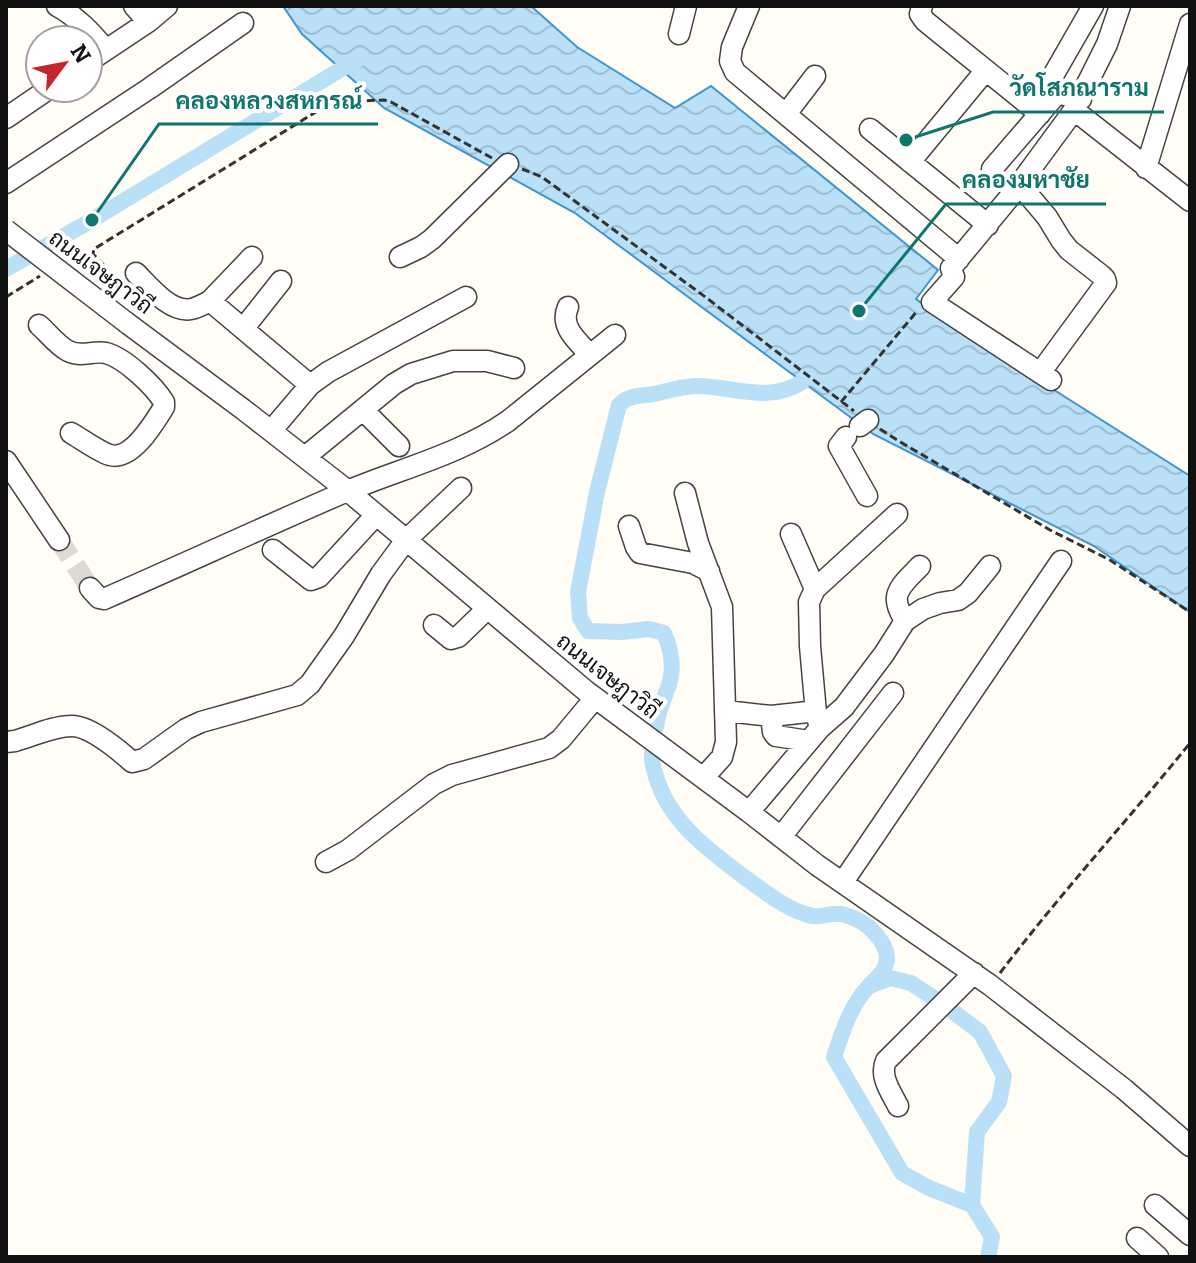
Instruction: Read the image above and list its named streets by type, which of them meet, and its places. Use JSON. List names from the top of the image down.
{
  "streets": {
    "street": ["ถนนเจษฎาวิถี"]
  },
  "places": ["วัดโสภณาราม", "คลองหลวงสหกรณ์", "คลองมหาชัย"],
  "north": "top right"
}
